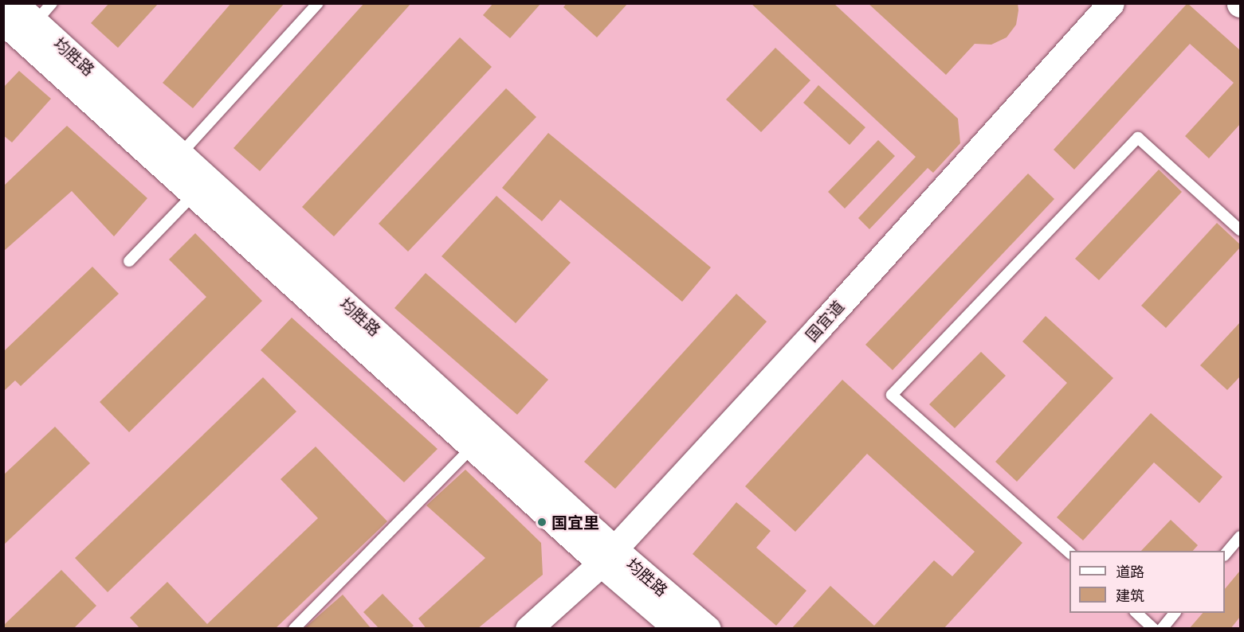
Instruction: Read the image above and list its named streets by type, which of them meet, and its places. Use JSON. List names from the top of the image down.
{
  "streets": {
    "street": ["均胜路", "国宜道"]
  },
  "crossings": [
    ["均胜路", "国宜道"]
  ],
  "places": ["国宜里"],
  "legend": ["道路", "建筑"]
}
